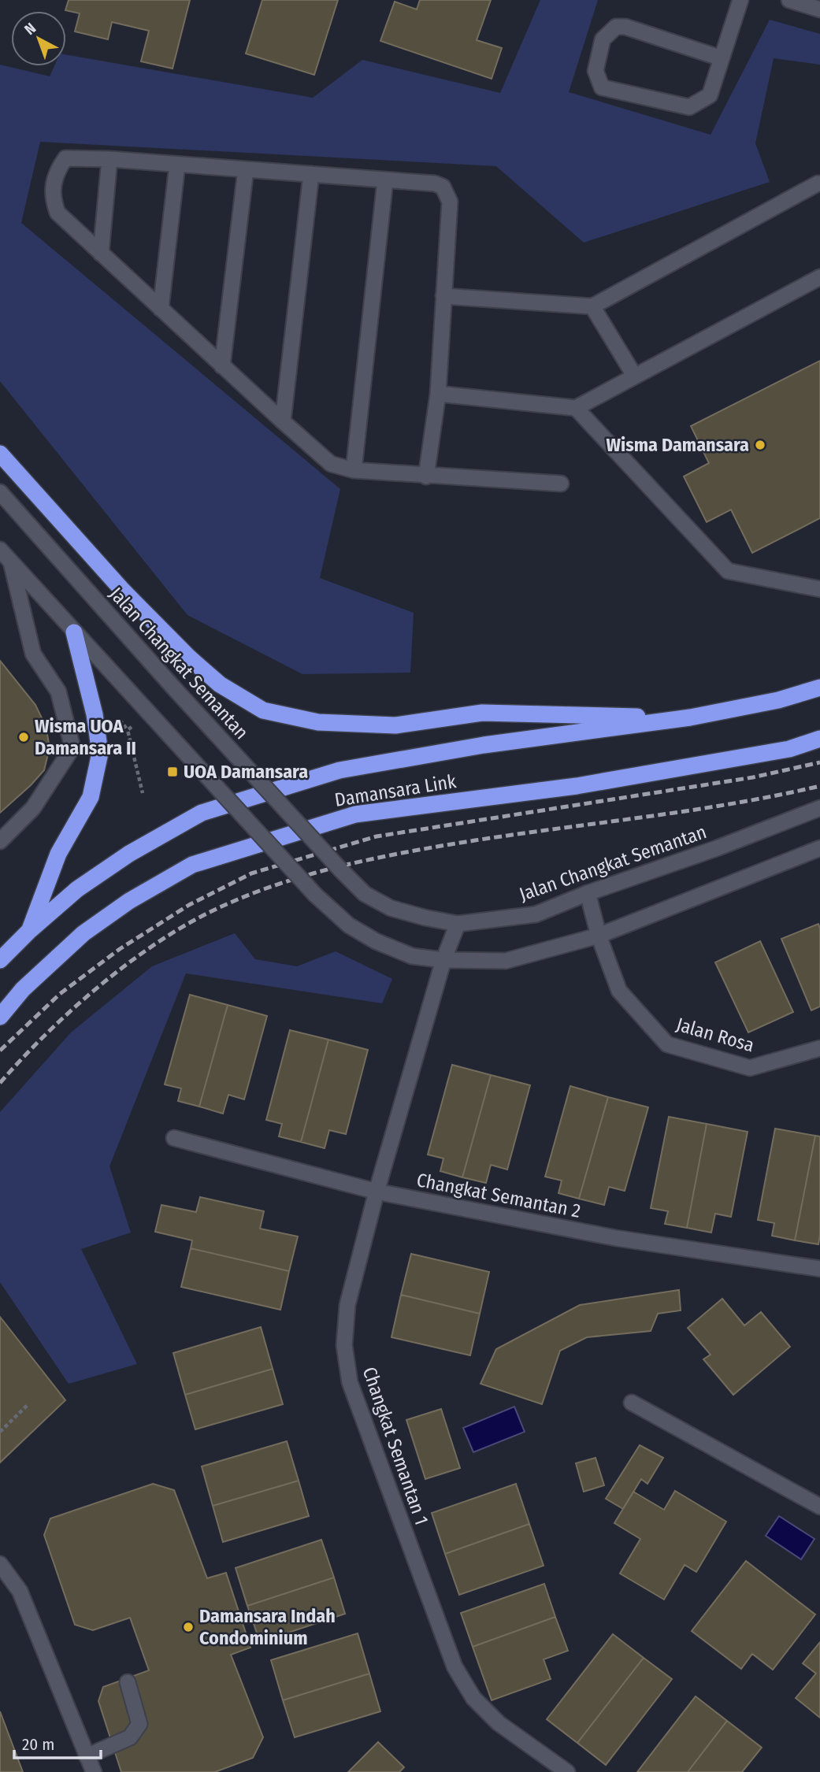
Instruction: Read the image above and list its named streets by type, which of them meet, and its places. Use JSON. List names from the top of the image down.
{
  "streets": {
    "highway": ["Damansara Link"],
    "street": [
      "Jalan Changkat Semantan",
      "Jalan Rosa",
      "Changkat Semantan 2",
      "Changkat Semantan 1"
    ]
  },
  "crossings": [
    ["Jalan Changkat Semantan", "Changkat Semantan 1"],
    ["Changkat Semantan 2", "Changkat Semantan 1"]
  ],
  "places": {
    "other": ["Wisma Damansara", "Wisma UOA Damansara II", "Damansara Indah Condominium"],
    "transit": ["UOA Damansara"]
  },
  "scale_bar": "20 m",
  "north": "top left"
}
